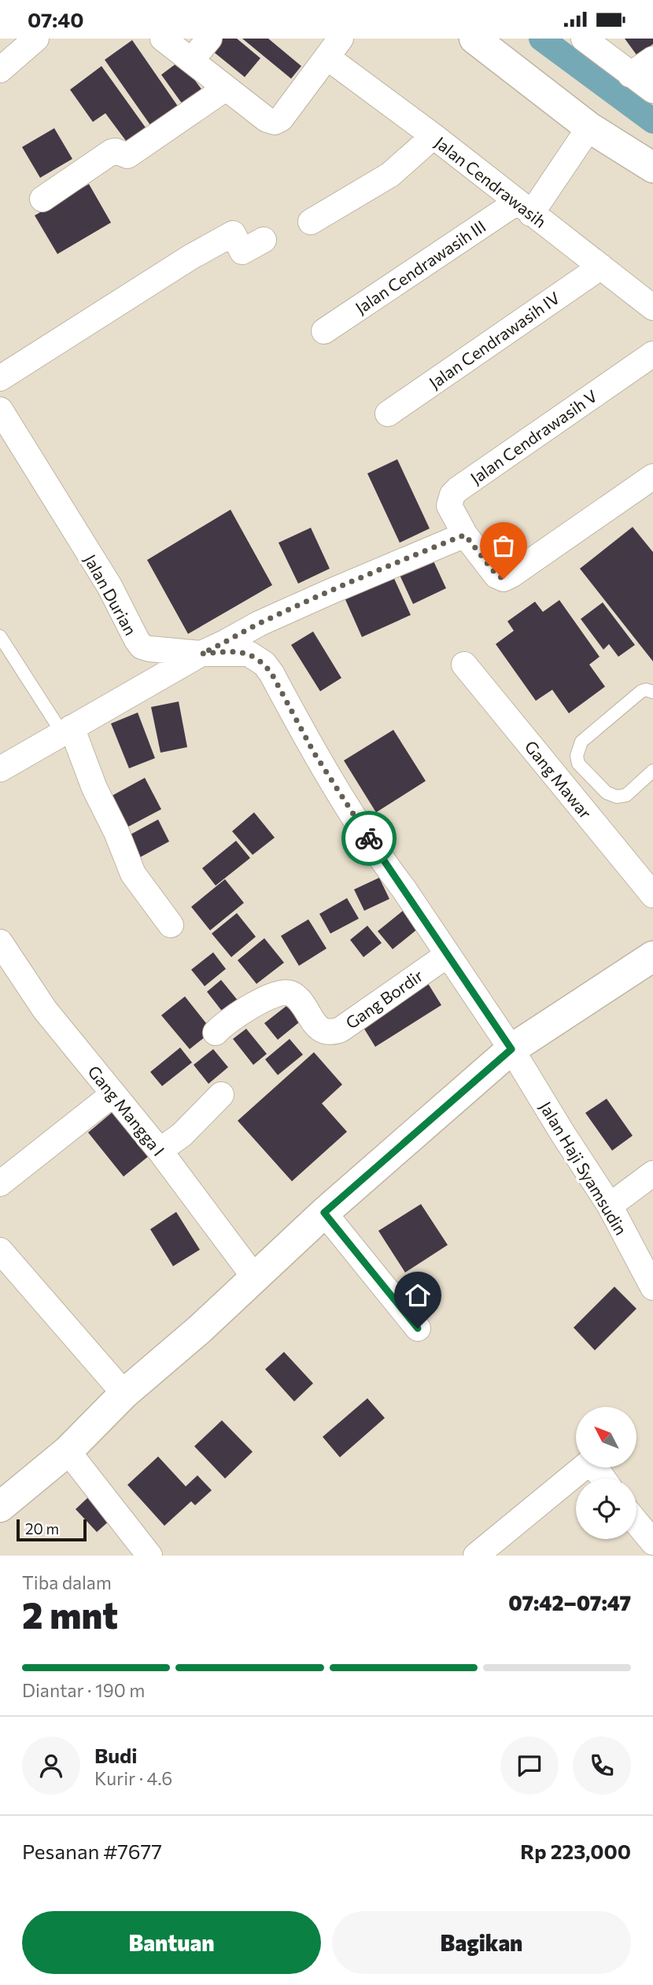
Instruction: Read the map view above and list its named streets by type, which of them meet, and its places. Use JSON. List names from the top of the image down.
{
  "streets": {
    "street": [
      "Jalan Cendrawasih",
      "Jalan Cendrawasih III",
      "Jalan Cendrawasih IV",
      "Jalan Cendrawasih V",
      "Jalan Durian",
      "Gang Mawar",
      "Gang Bordir",
      "Gang Mangga I",
      "Jalan Haji Syamsudin"
    ]
  },
  "crossings": [
    ["Jalan Cendrawasih", "Jalan Cendrawasih III"],
    ["Jalan Cendrawasih", "Jalan Cendrawasih IV"],
    ["Jalan Durian", "Gang Bordir"],
    ["Jalan Durian", "Jalan Haji Syamsudin"]
  ],
  "scale_bar": "20 m",
  "north": "top left",
  "page": {
    "status": "07:40",
    "scale": "20 m",
    "heading": ["2 mnt", "Tiba dalam", "07:42–07:47"],
    "panel": [
      "Budi",
      "Kurir · 4.6",
      "Pesanan #7677",
      "Rp 223,000"
    ],
    "bar": "Diantar · 190 m",
    "buttons": ["Bantuan", "Bagikan"]
  }
}
